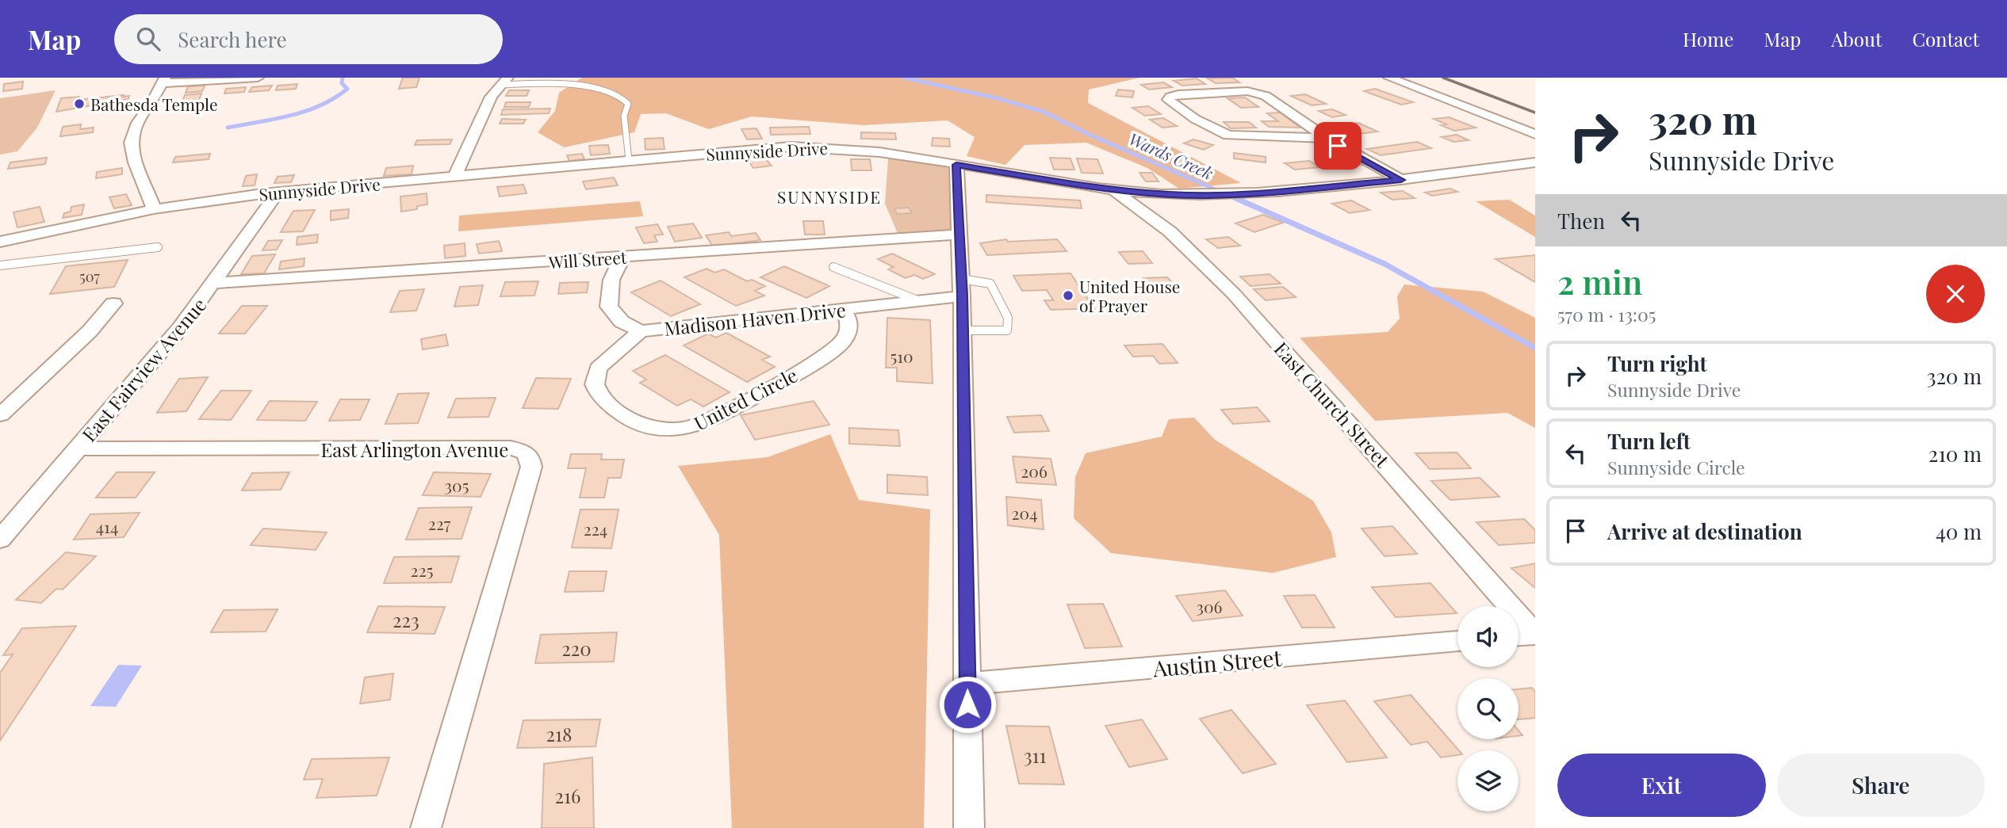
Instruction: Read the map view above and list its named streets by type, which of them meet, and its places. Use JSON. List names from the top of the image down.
{
  "streets": {
    "street": [
      "Sunnyside Drive",
      "Will Street",
      "Madison Haven Drive",
      "East Fairview Avenue",
      "United Circle",
      "East Church Street",
      "East Arlington Avenue",
      "Austin Street"
    ]
  },
  "crossings": [
    ["Sunnyside Drive", "East Fairview Avenue"],
    ["Sunnyside Drive", "East Church Street"],
    ["Will Street", "Madison Haven Drive"],
    ["Will Street", "East Fairview Avenue"],
    ["Madison Haven Drive", "United Circle"],
    ["East Fairview Avenue", "East Arlington Avenue"]
  ],
  "districts": ["SUNNYSIDE"],
  "water": ["Wards Creek"],
  "places": ["Bathesda Temple", "United House of Prayer"],
  "house_numbers": [
    "507",
    "510",
    "206",
    "305",
    "204",
    "227",
    "414",
    "224",
    "225",
    "306",
    "223",
    "220",
    "218",
    "311",
    "216"
  ],
  "page": {
    "header": "Map",
    "search": "Search here",
    "nav": [
      "Home",
      "Map",
      "About",
      "Contact"
    ],
    "turn": ["320 m", "Sunnyside Drive"],
    "then": "Then",
    "heading": ["2 min", "570 m · 13:05"],
    "list": [
      {
        "name": "Turn right",
        "note": "Sunnyside Drive",
        "value": "320 m"
      },
      {
        "name": "Turn left",
        "note": "Sunnyside Circle",
        "value": "210 m"
      },
      {
        "name": "Arrive at destination",
        "value": "40 m"
      }
    ],
    "buttons": ["Exit", "Share"]
  }
}
